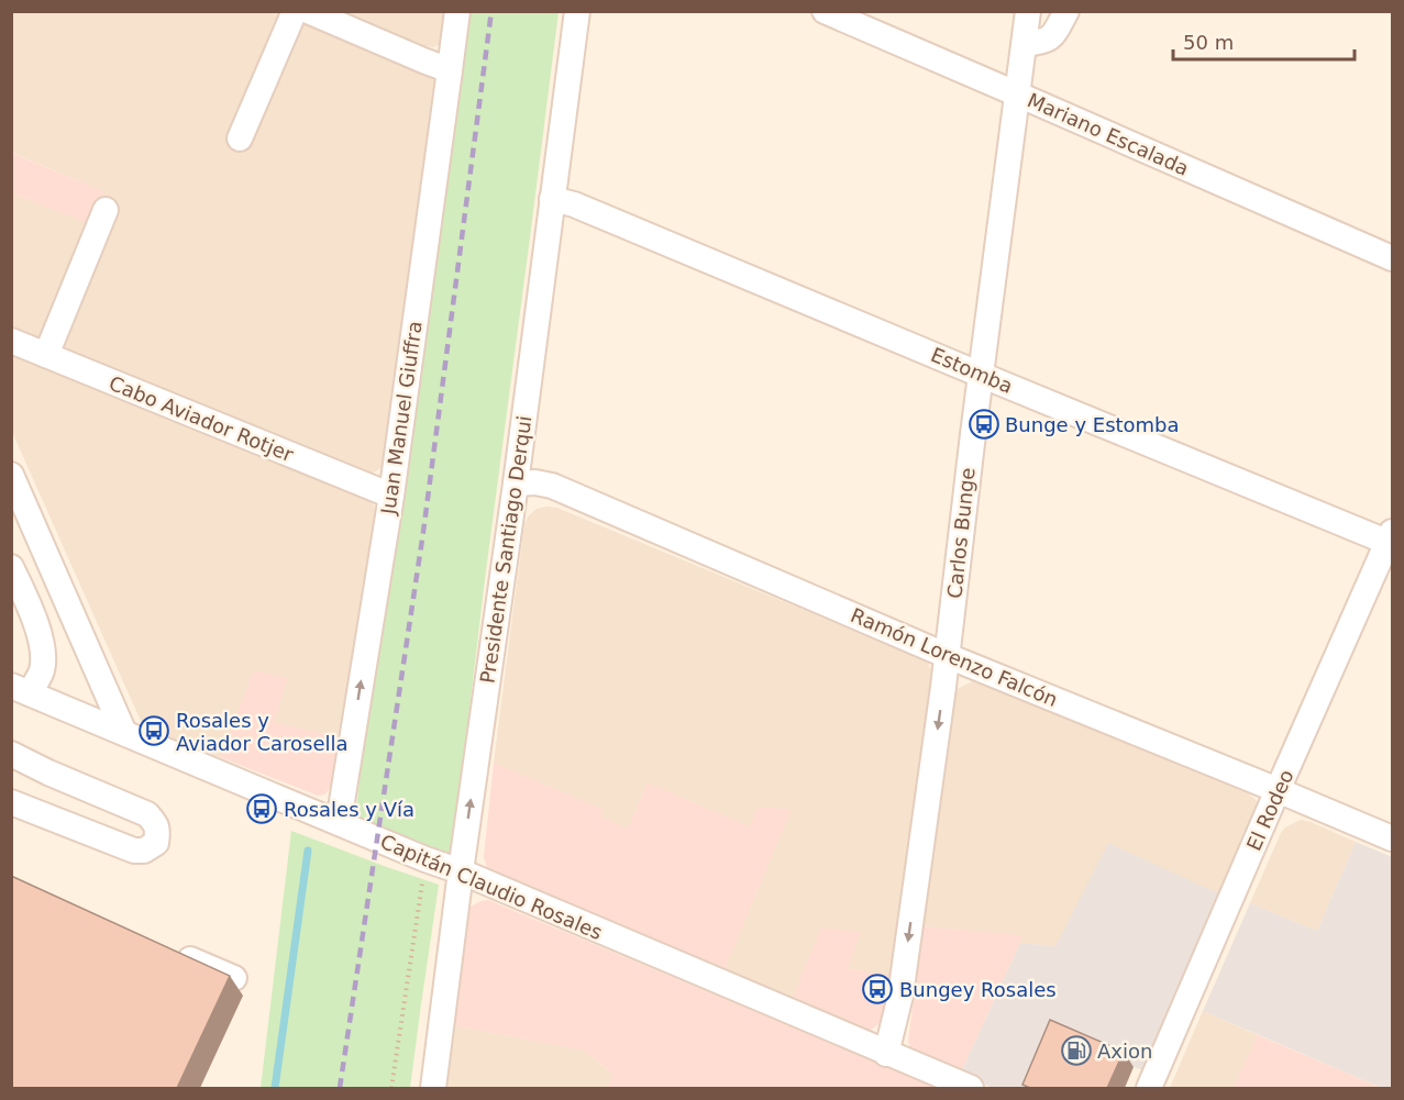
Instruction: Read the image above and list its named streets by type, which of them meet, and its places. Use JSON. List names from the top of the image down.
{
  "streets": {
    "street": [
      "Mariano Escalada",
      "Estomba",
      "Juan Manuel Giuffra",
      "Cabo Aviador Rotjer",
      "Carlos Bunge",
      "Presidente Santiago Derqui",
      "Ramón Lorenzo Falcón",
      "El Rodeo",
      "Capitán Claudio Rosales"
    ]
  },
  "crossings": [
    ["Mariano Escalada", "Carlos Bunge"],
    ["Estomba", "Carlos Bunge"],
    ["Estomba", "Presidente Santiago Derqui"],
    ["Estomba", "El Rodeo"],
    ["Juan Manuel Giuffra", "Cabo Aviador Rotjer"],
    ["Juan Manuel Giuffra", "Capitán Claudio Rosales"],
    ["Carlos Bunge", "Ramón Lorenzo Falcón"],
    ["Carlos Bunge", "Capitán Claudio Rosales"],
    ["Presidente Santiago Derqui", "Ramón Lorenzo Falcón"],
    ["Presidente Santiago Derqui", "Capitán Claudio Rosales"],
    ["Ramón Lorenzo Falcón", "El Rodeo"]
  ],
  "one_way": ["Juan Manuel Giuffra", "Carlos Bunge", "Presidente Santiago Derqui"],
  "places": {
    "bus stop": [
      "Bunge y Estomba",
      "Rosales y Aviador Carosella",
      "Rosales y Vía",
      "Bungey Rosales"
    ],
    "fuel station": ["Axion"]
  },
  "scale_bar": "50 m"
}
